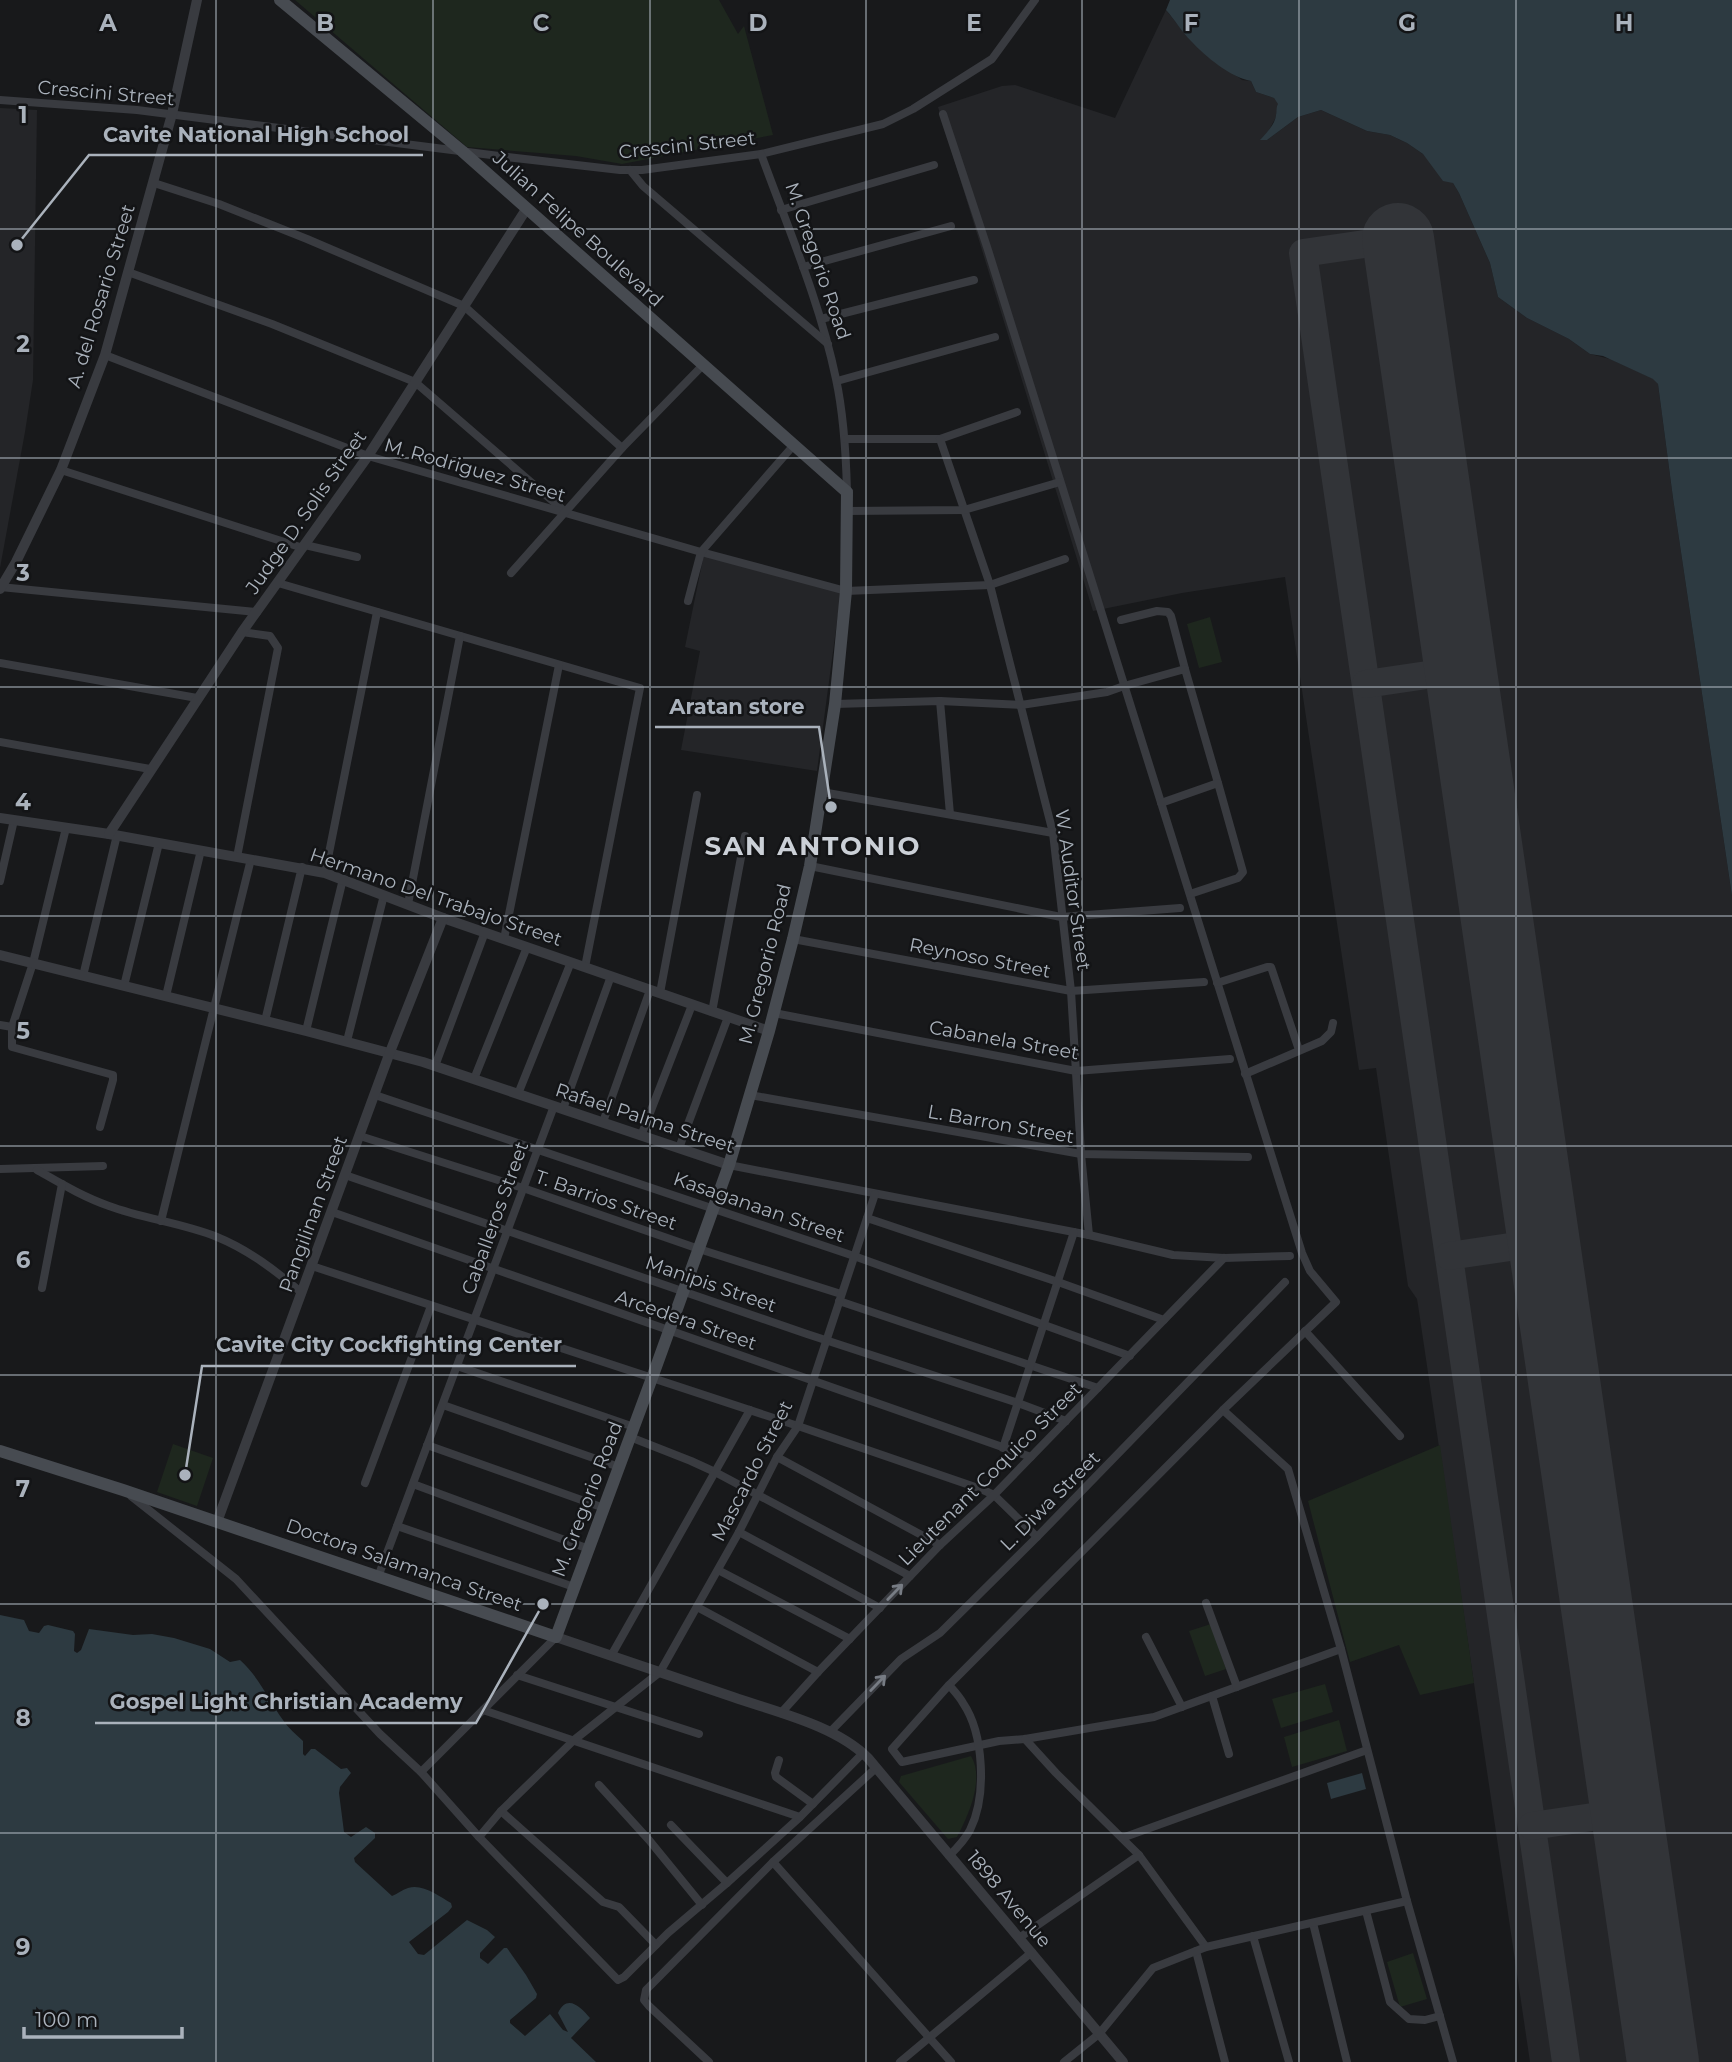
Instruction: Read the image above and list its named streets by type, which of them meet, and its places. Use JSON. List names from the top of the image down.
{
  "streets": {
    "main road": ["Julian Felipe Boulevard", "M. Gregorio Road", "Doctora Salamanca Street"],
    "street": [
      "Crescini Street",
      "A. del Rosario Street",
      "M. Rodriguez Street",
      "Judge D. Solis Street",
      "W. Auditor Street",
      "Hermano Del Trabajo Street",
      "Reynoso Street",
      "Cabanela Street",
      "Rafael Palma Street",
      "L. Barron Street",
      "T. Barrios Street",
      "Kasaganaan Street",
      "Pangilinan Street",
      "Caballeros Street",
      "Manipis Street",
      "Arcedera Street",
      "Mascardo Street",
      "Lieutenant Coquico Street",
      "L. Diwa Street",
      "1898 Avenue"
    ]
  },
  "crossings": [
    ["Crescini Street", "Julian Felipe Boulevard"],
    ["Crescini Street", "M. Gregorio Road"],
    ["Crescini Street", "A. del Rosario Street"],
    ["Julian Felipe Boulevard", "M. Gregorio Road"],
    ["Julian Felipe Boulevard", "Judge D. Solis Street"],
    ["M. Gregorio Road", "M. Rodriguez Street"],
    ["M. Gregorio Road", "Hermano Del Trabajo Street"],
    ["M. Gregorio Road", "Reynoso Street"],
    ["M. Gregorio Road", "Cabanela Street"],
    ["M. Gregorio Road", "Rafael Palma Street"],
    ["M. Gregorio Road", "L. Barron Street"],
    ["M. Gregorio Road", "T. Barrios Street"],
    ["M. Gregorio Road", "Kasaganaan Street"],
    ["M. Gregorio Road", "Manipis Street"],
    ["M. Gregorio Road", "Arcedera Street"],
    ["M. Gregorio Road", "Doctora Salamanca Street"],
    ["A. del Rosario Street", "M. Rodriguez Street"],
    ["M. Rodriguez Street", "Judge D. Solis Street"],
    ["M. Rodriguez Street", "W. Auditor Street"],
    ["Judge D. Solis Street", "Hermano Del Trabajo Street"],
    ["W. Auditor Street", "Reynoso Street"],
    ["W. Auditor Street", "Cabanela Street"],
    ["W. Auditor Street", "Rafael Palma Street"],
    ["W. Auditor Street", "L. Barron Street"],
    ["Hermano Del Trabajo Street", "Pangilinan Street"],
    ["Hermano Del Trabajo Street", "Caballeros Street"],
    ["Rafael Palma Street", "Pangilinan Street"],
    ["Rafael Palma Street", "Caballeros Street"],
    ["Rafael Palma Street", "Mascardo Street"],
    ["Rafael Palma Street", "Lieutenant Coquico Street"],
    ["T. Barrios Street", "Pangilinan Street"],
    ["T. Barrios Street", "Caballeros Street"],
    ["T. Barrios Street", "Mascardo Street"],
    ["T. Barrios Street", "Lieutenant Coquico Street"],
    ["Kasaganaan Street", "Pangilinan Street"],
    ["Kasaganaan Street", "Caballeros Street"],
    ["Kasaganaan Street", "Mascardo Street"],
    ["Kasaganaan Street", "Lieutenant Coquico Street"],
    ["Pangilinan Street", "Manipis Street"],
    ["Pangilinan Street", "Arcedera Street"],
    ["Pangilinan Street", "Doctora Salamanca Street"],
    ["Caballeros Street", "Manipis Street"],
    ["Caballeros Street", "Arcedera Street"],
    ["Caballeros Street", "Doctora Salamanca Street"],
    ["Manipis Street", "Mascardo Street"],
    ["Manipis Street", "Lieutenant Coquico Street"],
    ["Arcedera Street", "Mascardo Street"],
    ["Arcedera Street", "Lieutenant Coquico Street"],
    ["Mascardo Street", "Doctora Salamanca Street"],
    ["Lieutenant Coquico Street", "Doctora Salamanca Street"],
    ["L. Diwa Street", "Doctora Salamanca Street"],
    ["Doctora Salamanca Street", "1898 Avenue"]
  ],
  "districts": ["SAN ANTONIO"],
  "places": [
    "Cavite National High School",
    "Aratan store",
    "Cavite City Cockfighting Center",
    "Gospel Light Christian Academy"
  ],
  "scale_bar": "100 m",
  "grid": {
    "columns": [
      "A",
      "B",
      "C",
      "D",
      "E",
      "F",
      "G",
      "H"
    ],
    "rows": [
      "1",
      "2",
      "3",
      "4",
      "5",
      "6",
      "7",
      "8",
      "9"
    ]
  }
}
